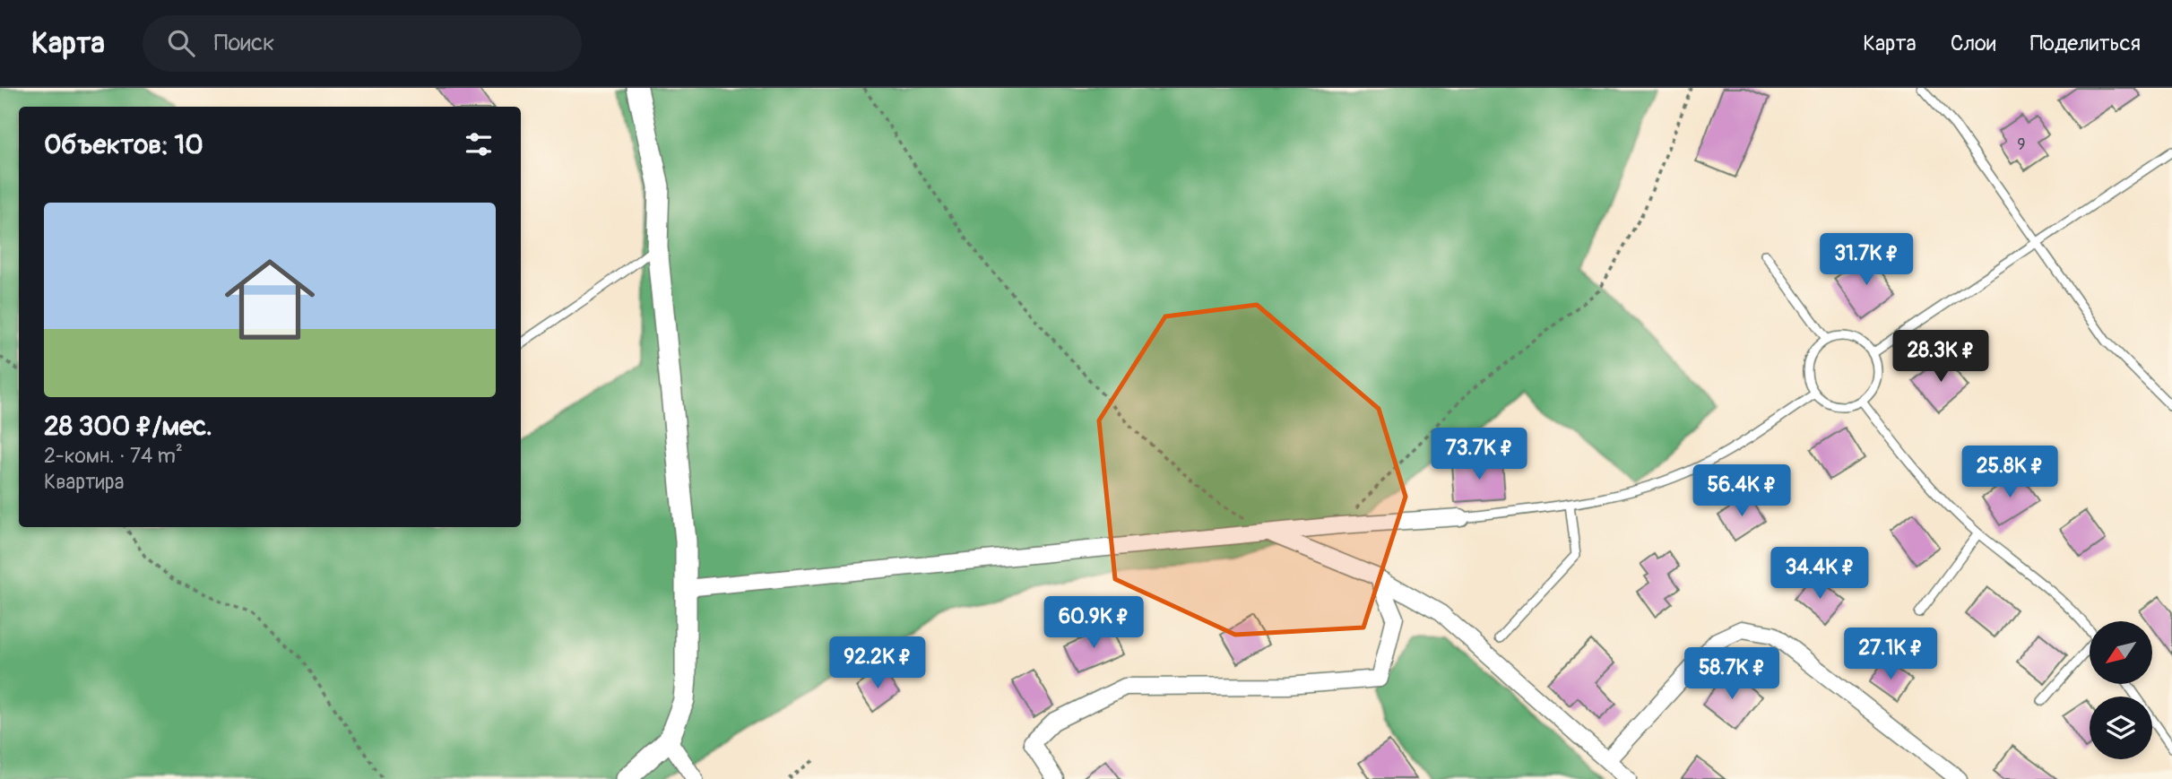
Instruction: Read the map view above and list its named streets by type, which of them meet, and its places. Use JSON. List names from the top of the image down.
{
  "house_numbers": ["9"],
  "north": "bottom left",
  "page": {
    "header": "Карта",
    "search": "Поиск",
    "nav": ["Карта", "Слои", "Поделиться"],
    "heading": "Объектов: 10",
    "list": [
      {
        "name": "28 300 ₽/мес.",
        "note": "2-комн. · 74 m² · Квартира"
      }
    ],
    "price": [
      "31.7K ₽",
      "28.3K ₽",
      "73.7K ₽",
      "25.8K ₽",
      "56.4K ₽",
      "34.4K ₽",
      "60.9K ₽",
      "27.1K ₽",
      "92.2K ₽",
      "58.7K ₽"
    ]
  }
}
